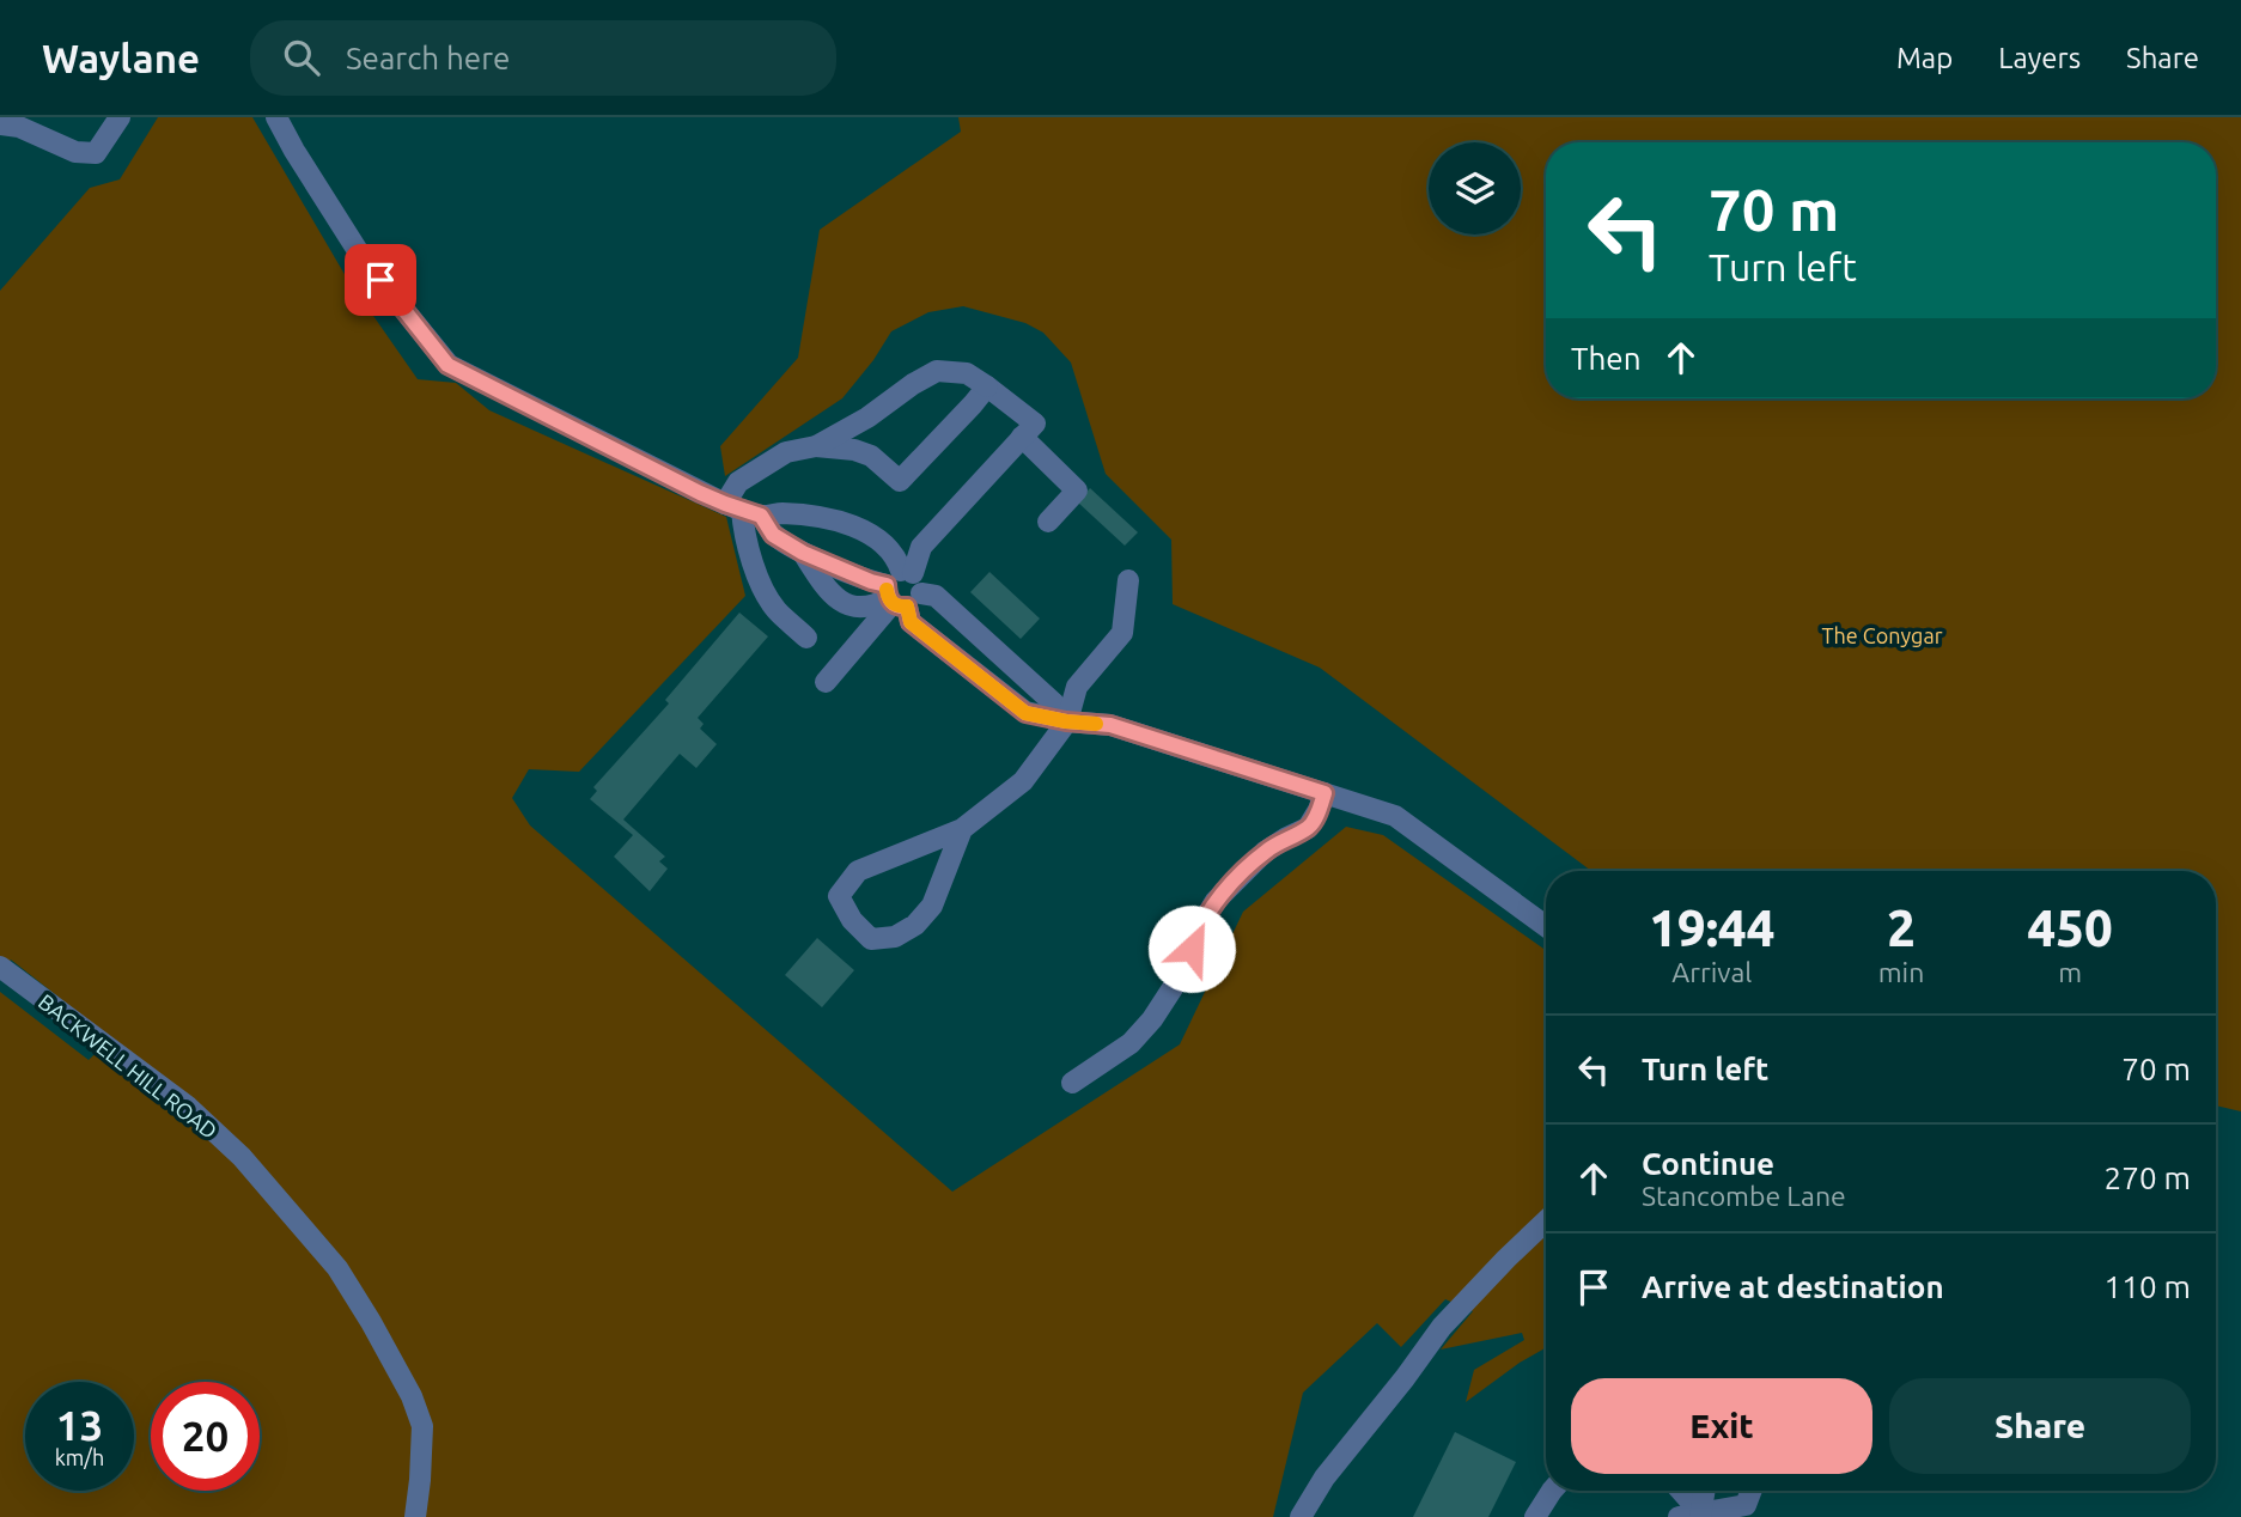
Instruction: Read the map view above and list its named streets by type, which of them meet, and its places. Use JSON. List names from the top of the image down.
{
  "streets": {
    "street": ["BACKWELL HILL ROAD"]
  },
  "parks": ["The Conygar"],
  "page": {
    "header": "Waylane",
    "search": "Search here",
    "nav": ["Map", "Layers", "Share"],
    "turn": ["70 m", "Turn left"],
    "then": "Then",
    "eta": [
      "19:44",
      "Arrival",
      "2",
      "min",
      "450",
      "m"
    ],
    "list": [
      {
        "name": "Turn left",
        "value": "70 m"
      },
      {
        "name": "Continue",
        "note": "Stancombe Lane",
        "value": "270 m"
      },
      {
        "name": "Arrive at destination",
        "value": "110 m"
      }
    ],
    "buttons": ["Exit", "Share"],
    "speed": "13 km/h",
    "limit": "20"
  }
}
